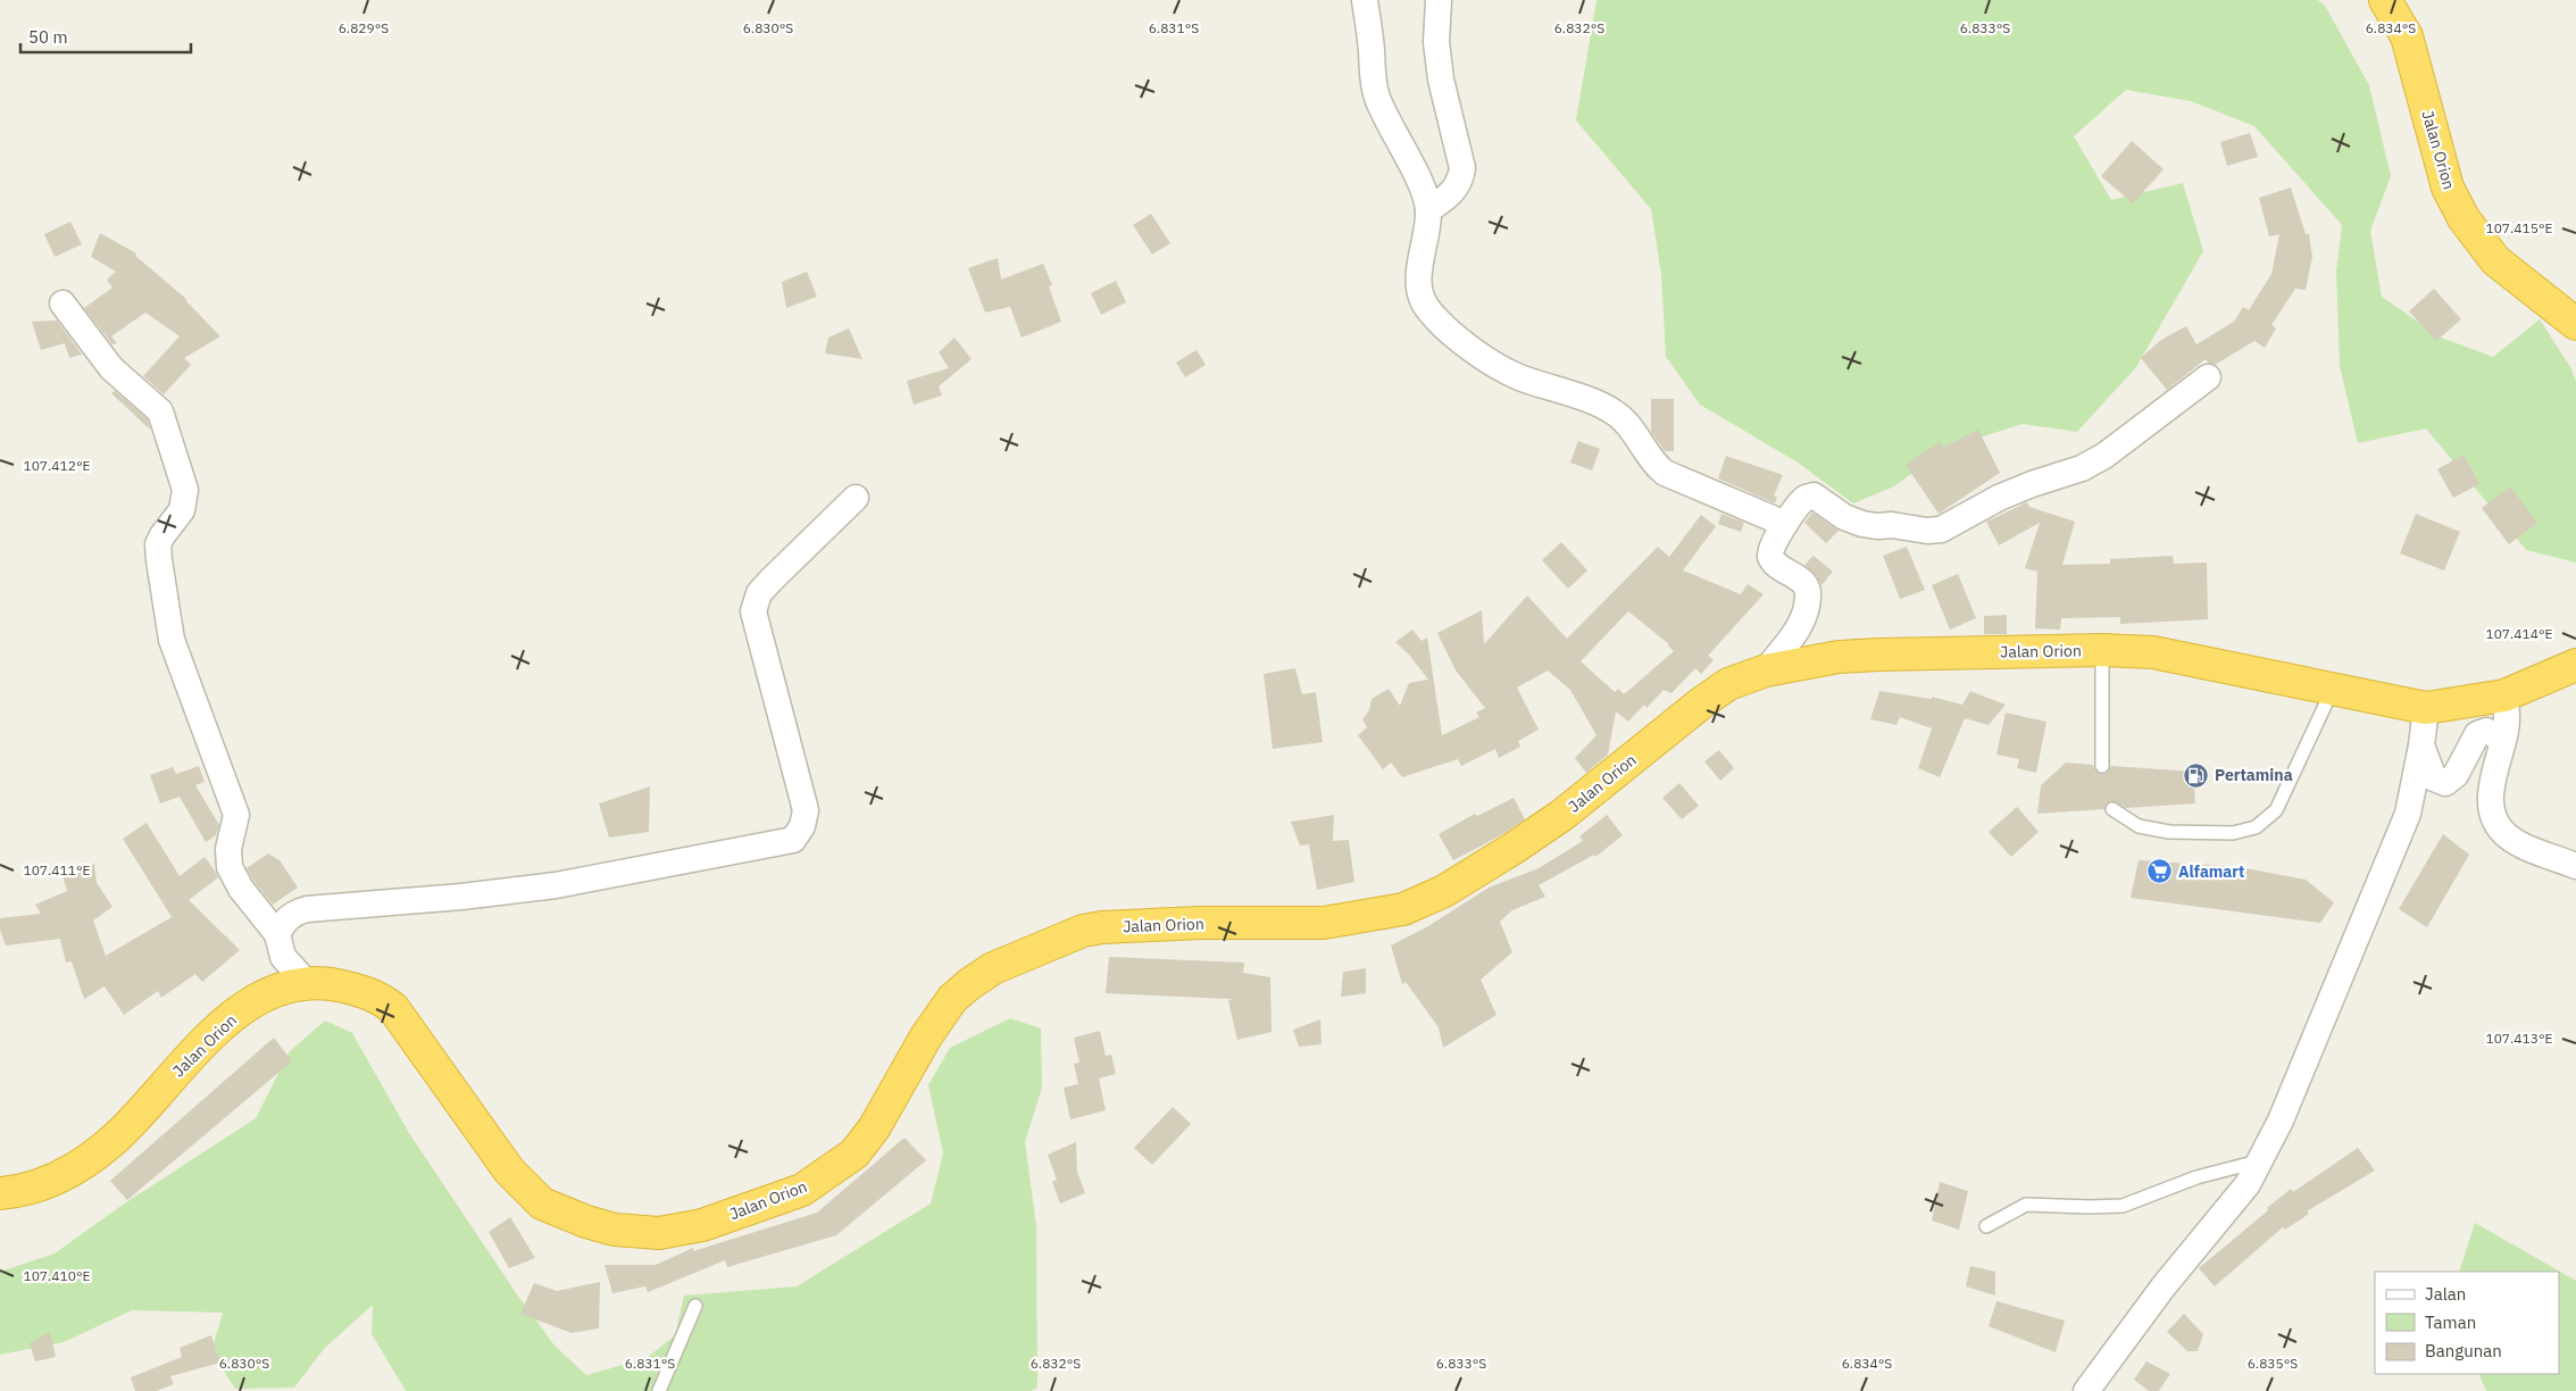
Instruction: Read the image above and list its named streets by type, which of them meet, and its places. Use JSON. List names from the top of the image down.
{
  "streets": {
    "highway": ["Jalan Orion"]
  },
  "places": {
    "fuel station": ["Pertamina"],
    "supermarket": ["Alfamart"]
  },
  "legend": ["Jalan", "Taman", "Bangunan"],
  "scale_bar": "50 m",
  "coordinates": [
    "6.830°S",
    "6.831°S",
    "6.832°S",
    "6.834°S",
    "6.829°S",
    "6.833°S",
    "107.415°E",
    "107.412°E",
    "107.414°E",
    "107.411°E",
    "107.413°E",
    "107.410°E",
    "6.835°S"
  ]
}
